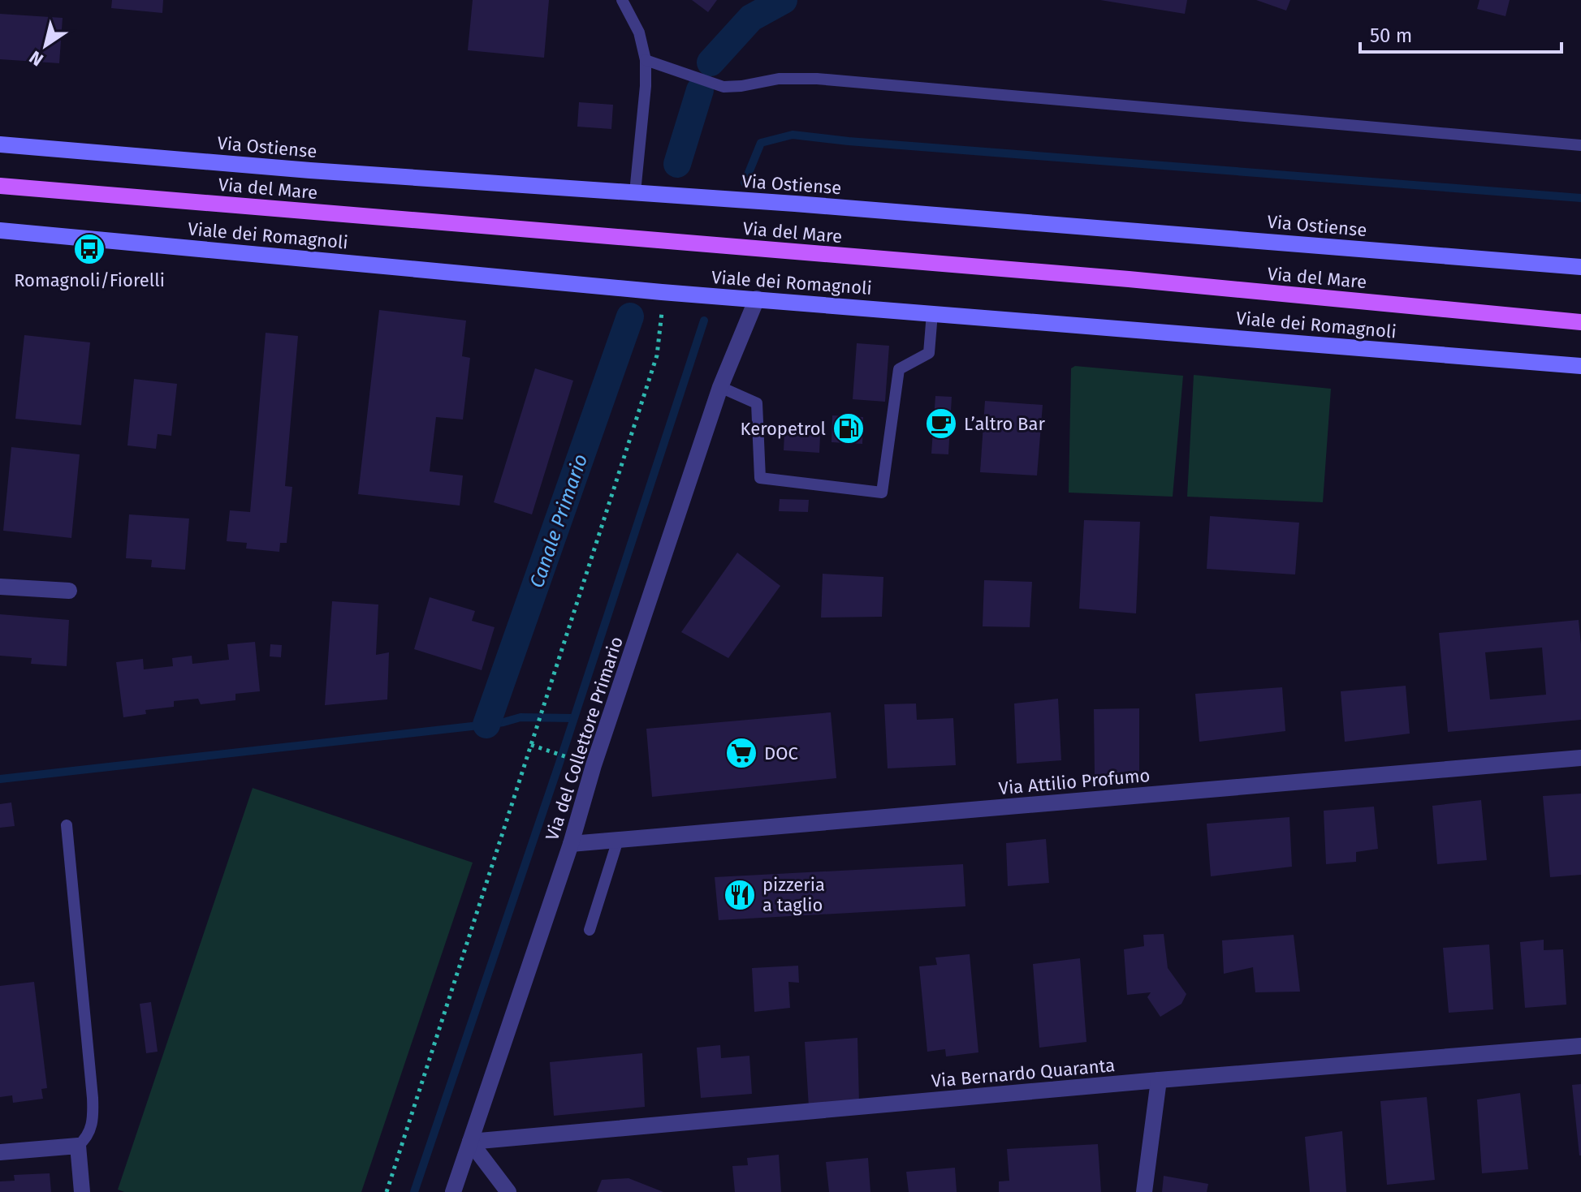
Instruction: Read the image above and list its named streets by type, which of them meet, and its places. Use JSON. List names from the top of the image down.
{
  "streets": {
    "main road": ["Via Ostiense", "Via del Mare", "Viale dei Romagnoli"],
    "street": ["Via del Collettore Primario", "Via Attilio Profumo", "Via Bernardo Quaranta"]
  },
  "crossings": [
    ["Viale dei Romagnoli", "Via del Collettore Primario"],
    ["Via del Collettore Primario", "Via Attilio Profumo"],
    ["Via del Collettore Primario", "Via Bernardo Quaranta"]
  ],
  "water": ["Canale Primario"],
  "places": {
    "bus stop": ["Romagnoli/Fiorelli"],
    "cafe": ["L’altro Bar"],
    "fuel station": ["Keropetrol"],
    "supermarket": ["DOC"],
    "restaurant": ["pizzeria a taglio"]
  },
  "scale_bar": "50 m",
  "north": "bottom left"
}
